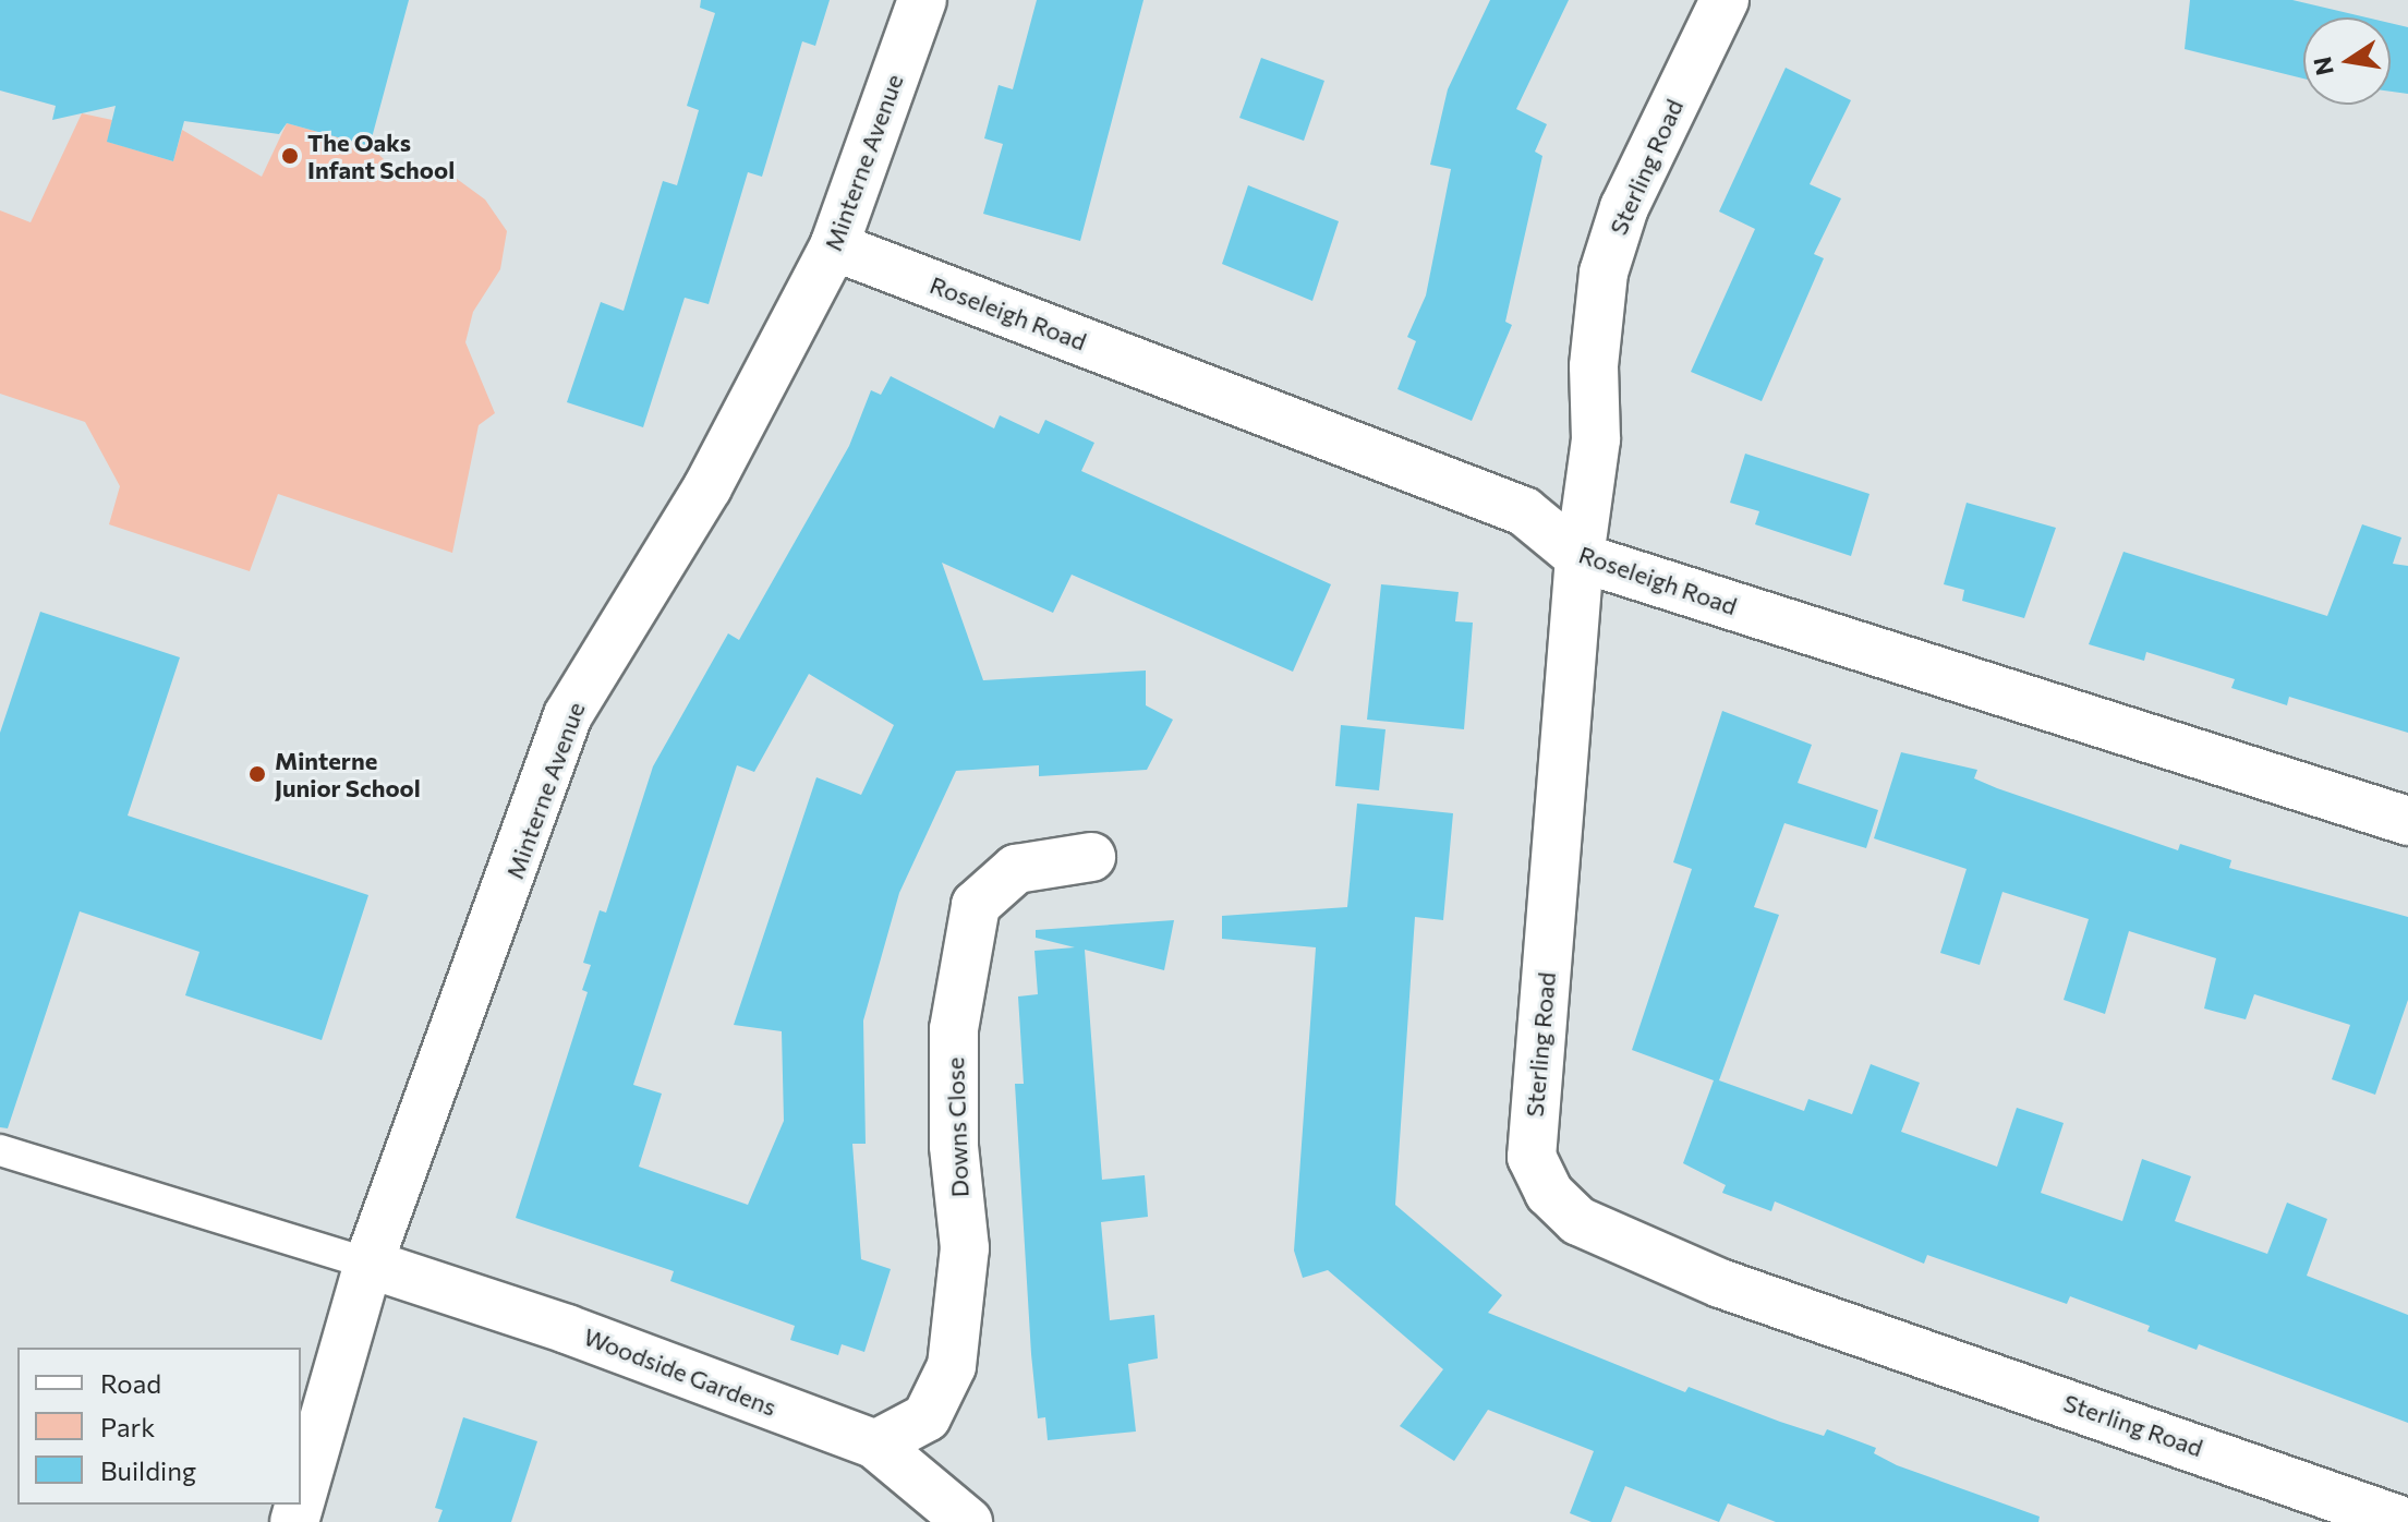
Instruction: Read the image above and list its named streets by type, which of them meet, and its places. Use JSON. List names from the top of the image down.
{
  "streets": {
    "street": [
      "Minterne Avenue",
      "Sterling Road",
      "Roseleigh Road",
      "Downs Close",
      "Woodside Gardens"
    ]
  },
  "crossings": [
    ["Minterne Avenue", "Roseleigh Road"],
    ["Minterne Avenue", "Woodside Gardens"],
    ["Sterling Road", "Roseleigh Road"],
    ["Downs Close", "Woodside Gardens"]
  ],
  "places": ["The Oaks Infant School", "Minterne Junior School"],
  "legend": ["Road", "Park", "Building"],
  "north": "left"
}
